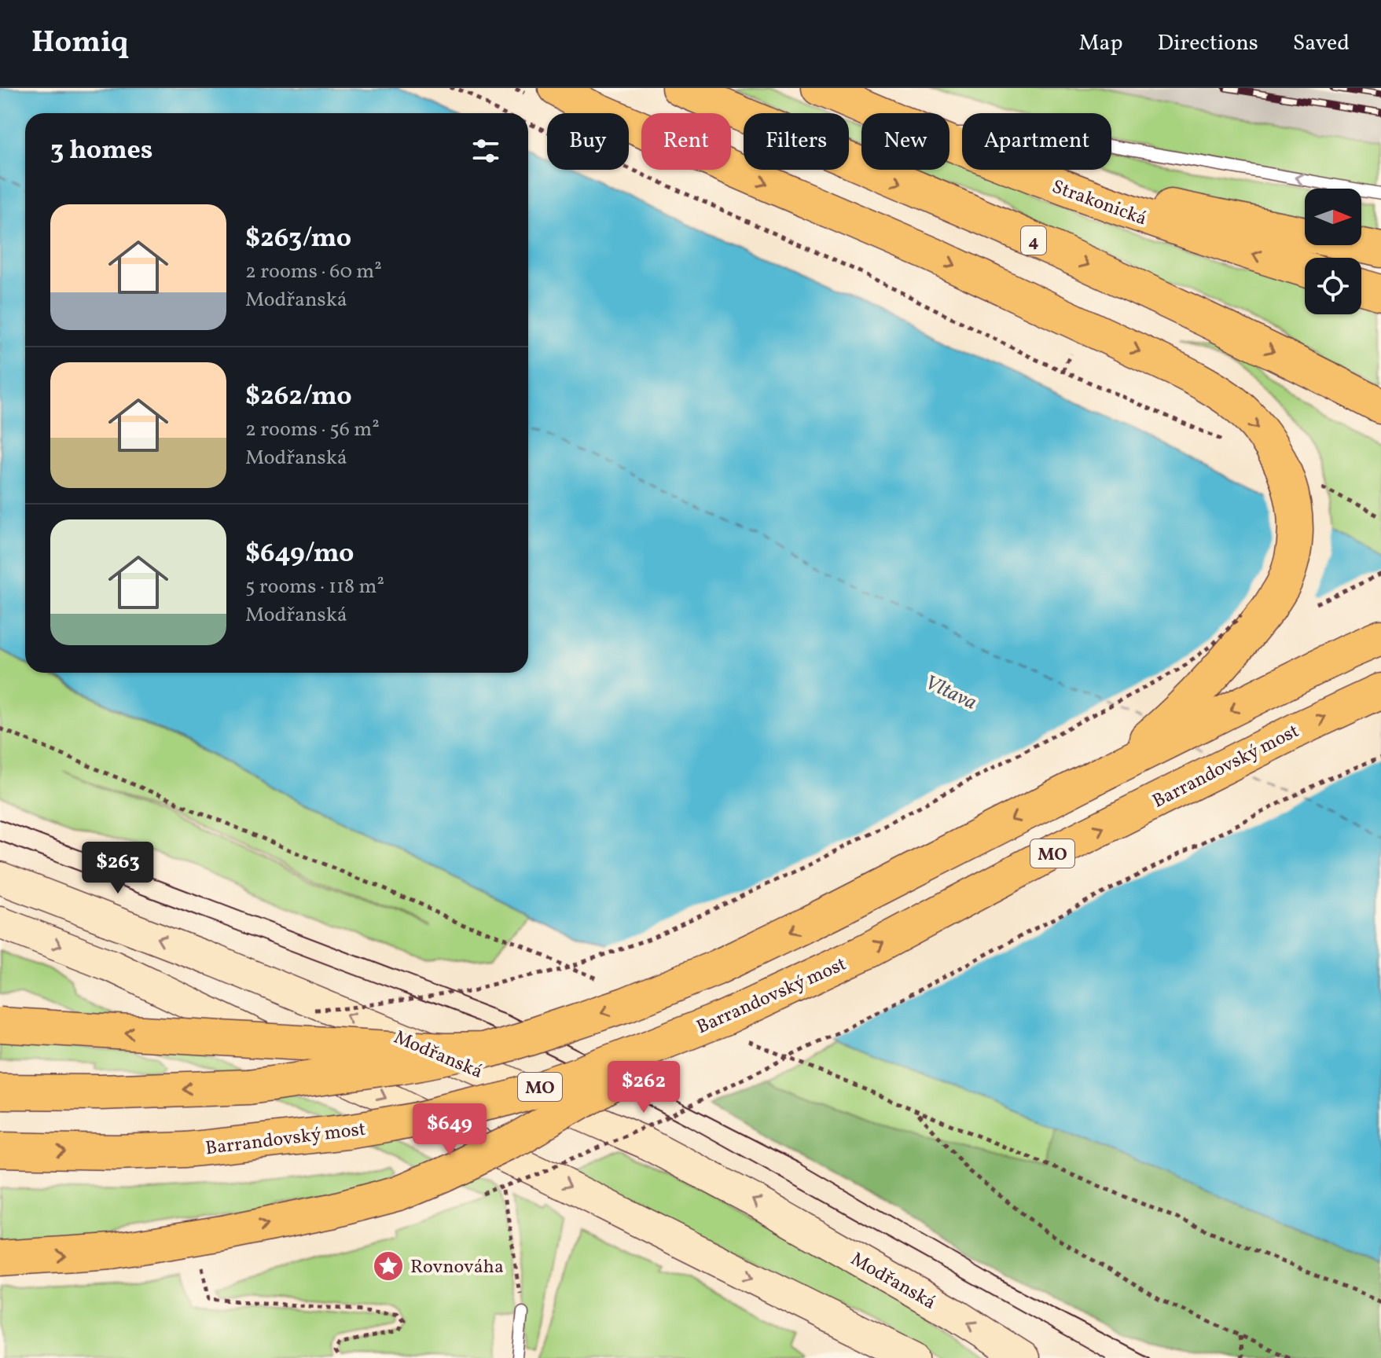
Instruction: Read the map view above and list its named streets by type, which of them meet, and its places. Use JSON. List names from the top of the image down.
{
  "streets": {
    "main road": [
      "Strakonická",
      "4",
      "Barrandovský most",
      "MO",
      "Modřanská"
    ]
  },
  "water": ["Vltava"],
  "places": {
    "place": ["Rovnováha"]
  },
  "north": "right",
  "page": {
    "header": "Homiq",
    "nav": ["Map", "Directions", "Saved"],
    "chip": [
      "Buy",
      "Rent",
      "Filters",
      "New",
      "Apartment"
    ],
    "heading": "3 homes",
    "list": [
      {
        "name": "$263/mo",
        "note": "2 rooms · 60 m² · Modřanská"
      },
      {
        "name": "$262/mo",
        "note": "2 rooms · 56 m² · Modřanská"
      },
      {
        "name": "$649/mo",
        "note": "5 rooms · 118 m² · Modřanská"
      }
    ],
    "price": ["$263", "$262", "$649"]
  }
}
